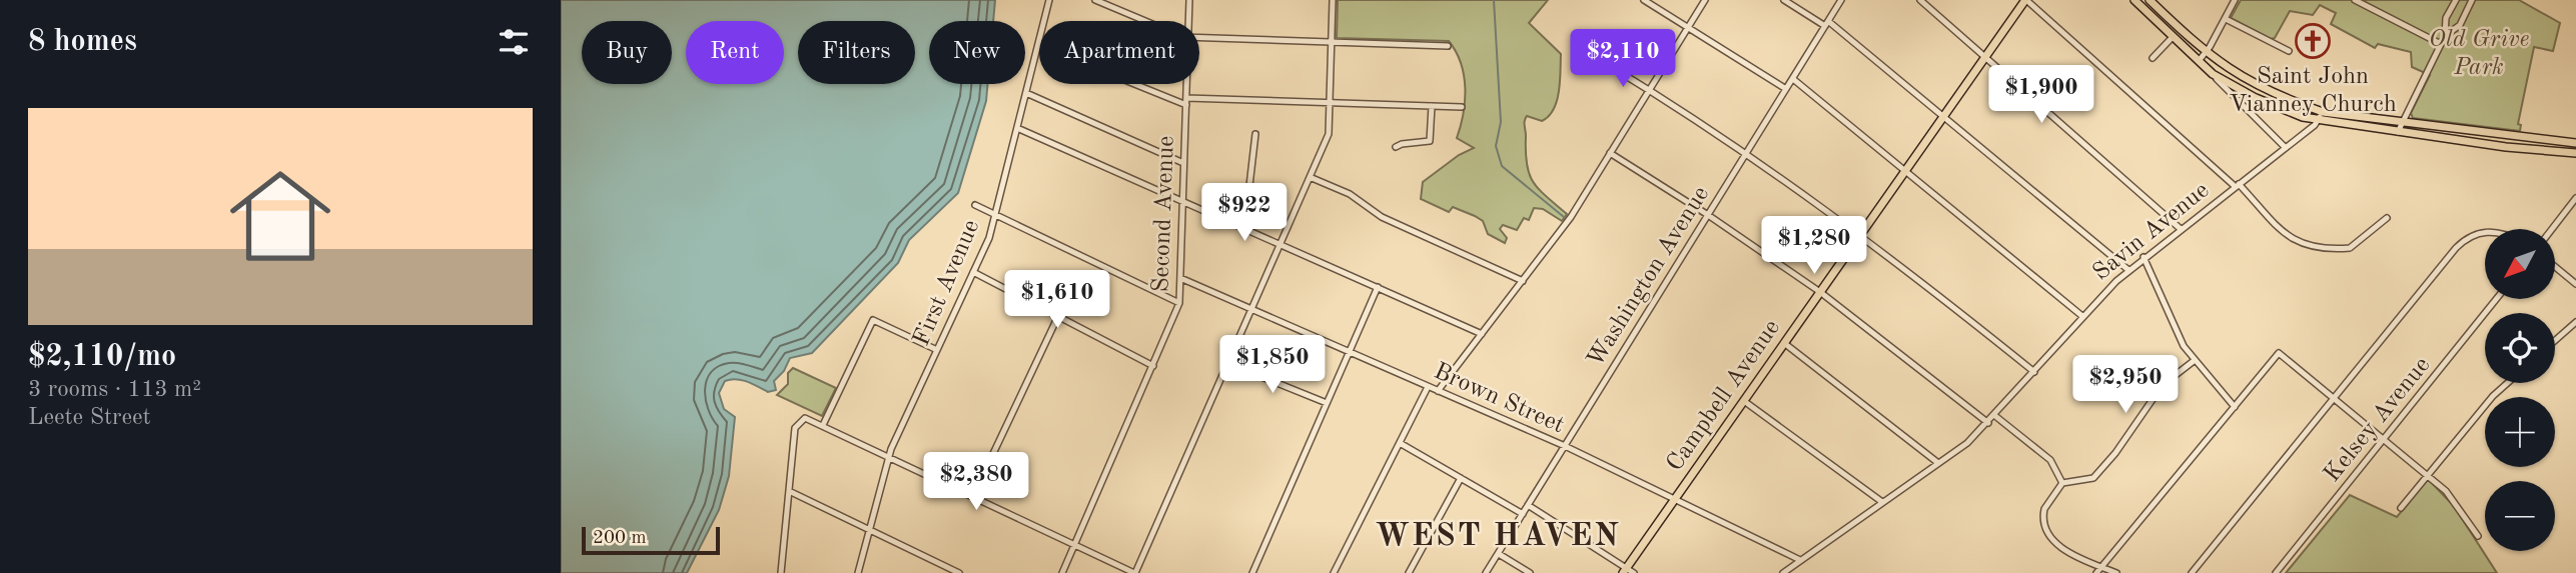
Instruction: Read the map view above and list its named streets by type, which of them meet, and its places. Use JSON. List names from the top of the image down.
{
  "streets": {
    "main road": ["Campbell Avenue"],
    "street": [
      "Second Avenue",
      "Savin Avenue",
      "Washington Avenue",
      "First Avenue",
      "Brown Street",
      "Kelsey Avenue"
    ]
  },
  "crossings": [
    ["Second Avenue", "Brown Street"],
    ["Savin Avenue", "Brown Street"],
    ["Washington Avenue", "Brown Street"],
    ["Campbell Avenue", "Brown Street"]
  ],
  "districts": ["WEST HAVEN"],
  "parks": ["Old Grive Park"],
  "places": {
    "church": ["Saint John Vianney Church"]
  },
  "scale_bar": "200 m",
  "north": "bottom left",
  "page": {
    "heading": "8 homes",
    "chip": [
      "Buy",
      "Rent",
      "Filters",
      "New",
      "Apartment"
    ],
    "price": [
      "$2,110",
      "$1,900",
      "$922",
      "$1,280",
      "$1,610",
      "$1,850",
      "$2,950",
      "$2,380"
    ],
    "list": [
      {
        "name": "$2,110/mo",
        "note": "3 rooms · 113 m² · Leete Street"
      }
    ],
    "map_buttons": ["+", "−"],
    "scale": "200 m"
  }
}
